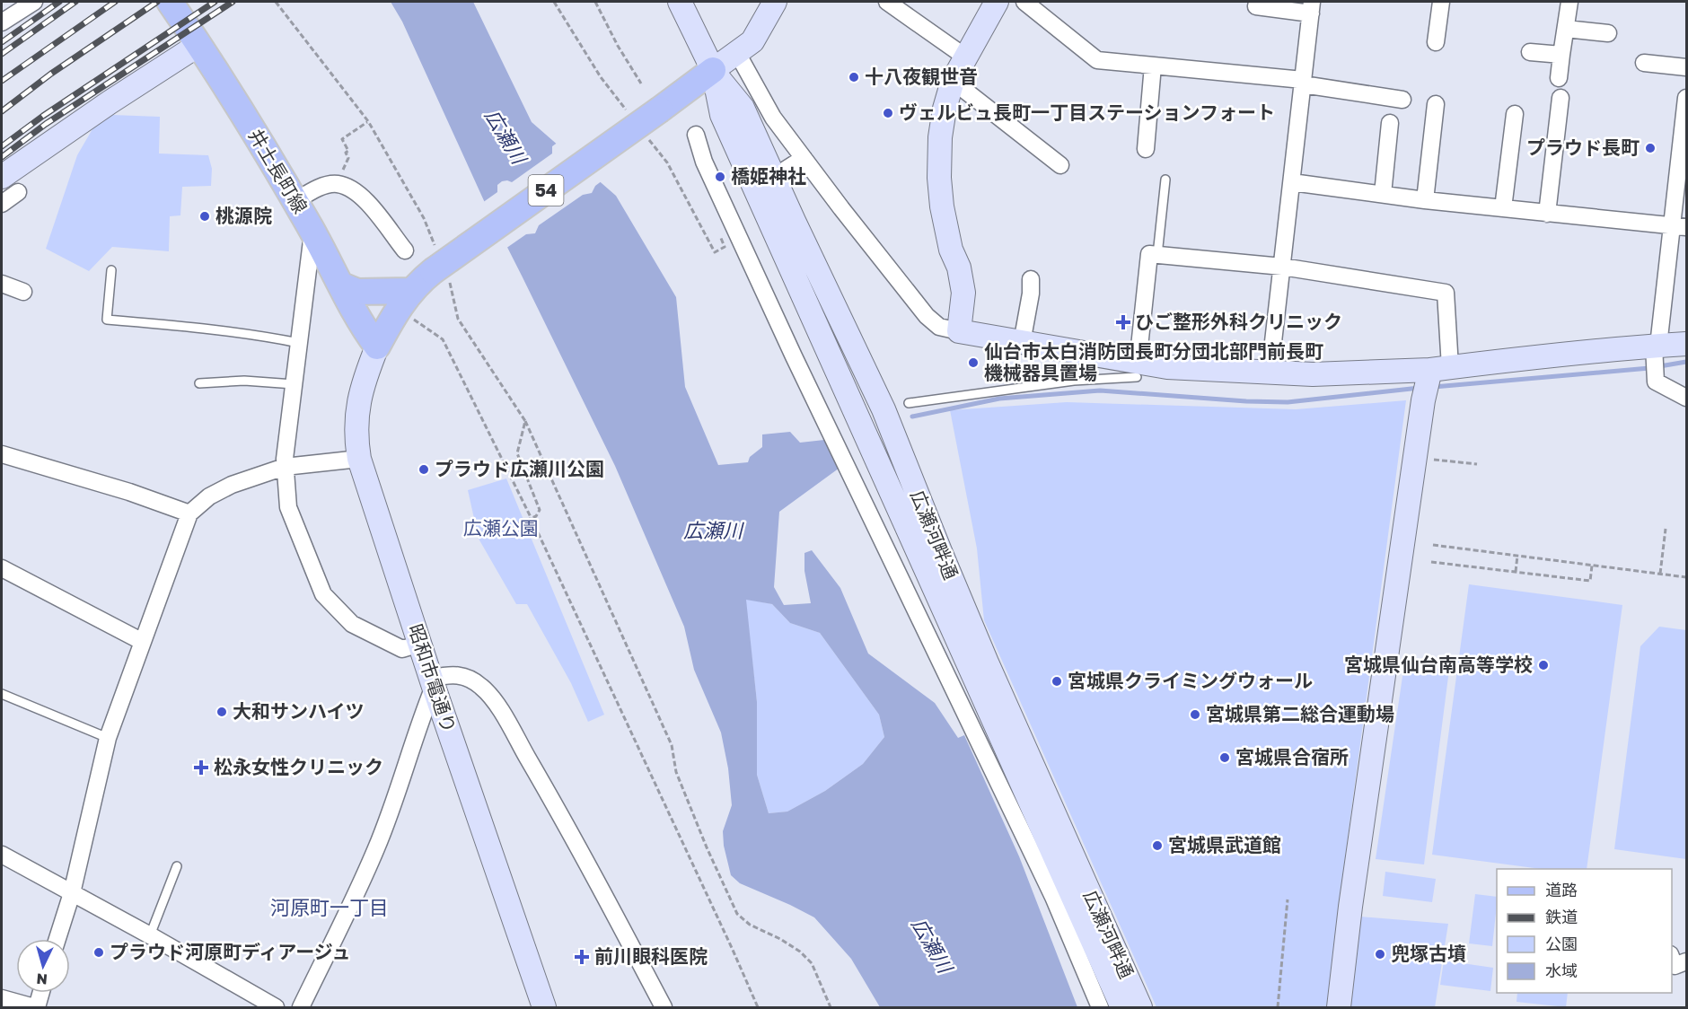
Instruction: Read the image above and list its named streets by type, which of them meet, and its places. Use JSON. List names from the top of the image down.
{
  "streets": {
    "main road": ["井土長町線", "54"],
    "street": ["広瀬河畔通", "昭和市電通り"]
  },
  "crossings": [
    ["井土長町線", "54"],
    ["井土長町線", "昭和市電通り"],
    ["54", "広瀬河畔通"],
    ["54", "昭和市電通り"]
  ],
  "districts": ["河原町一丁目"],
  "water": ["広瀬川"],
  "parks": ["広瀬公園"],
  "places": {
    "other": [
      "十八夜観世音",
      "ヴェルビュ長町一丁目ステーションフォート",
      "プラウド長町",
      "橋姫神社",
      "桃源院",
      "仙台市太白消防団長町分団北部門前長町 機械器具置場",
      "プラウド広瀬川公園",
      "宮城県仙台南高等学校",
      "宮城県クライミングウォール",
      "大和サンハイツ",
      "宮城県第二総合運動場",
      "宮城県合宿所",
      "宮城県武道館",
      "プラウド河原町ディアージュ",
      "兜塚古墳"
    ],
    "health": ["ひご整形外科クリニック", "松永女性クリニック", "前川眼科医院"]
  },
  "legend": [
    "道路",
    "鉄道",
    "公園",
    "水域"
  ],
  "north": "bottom"
}
